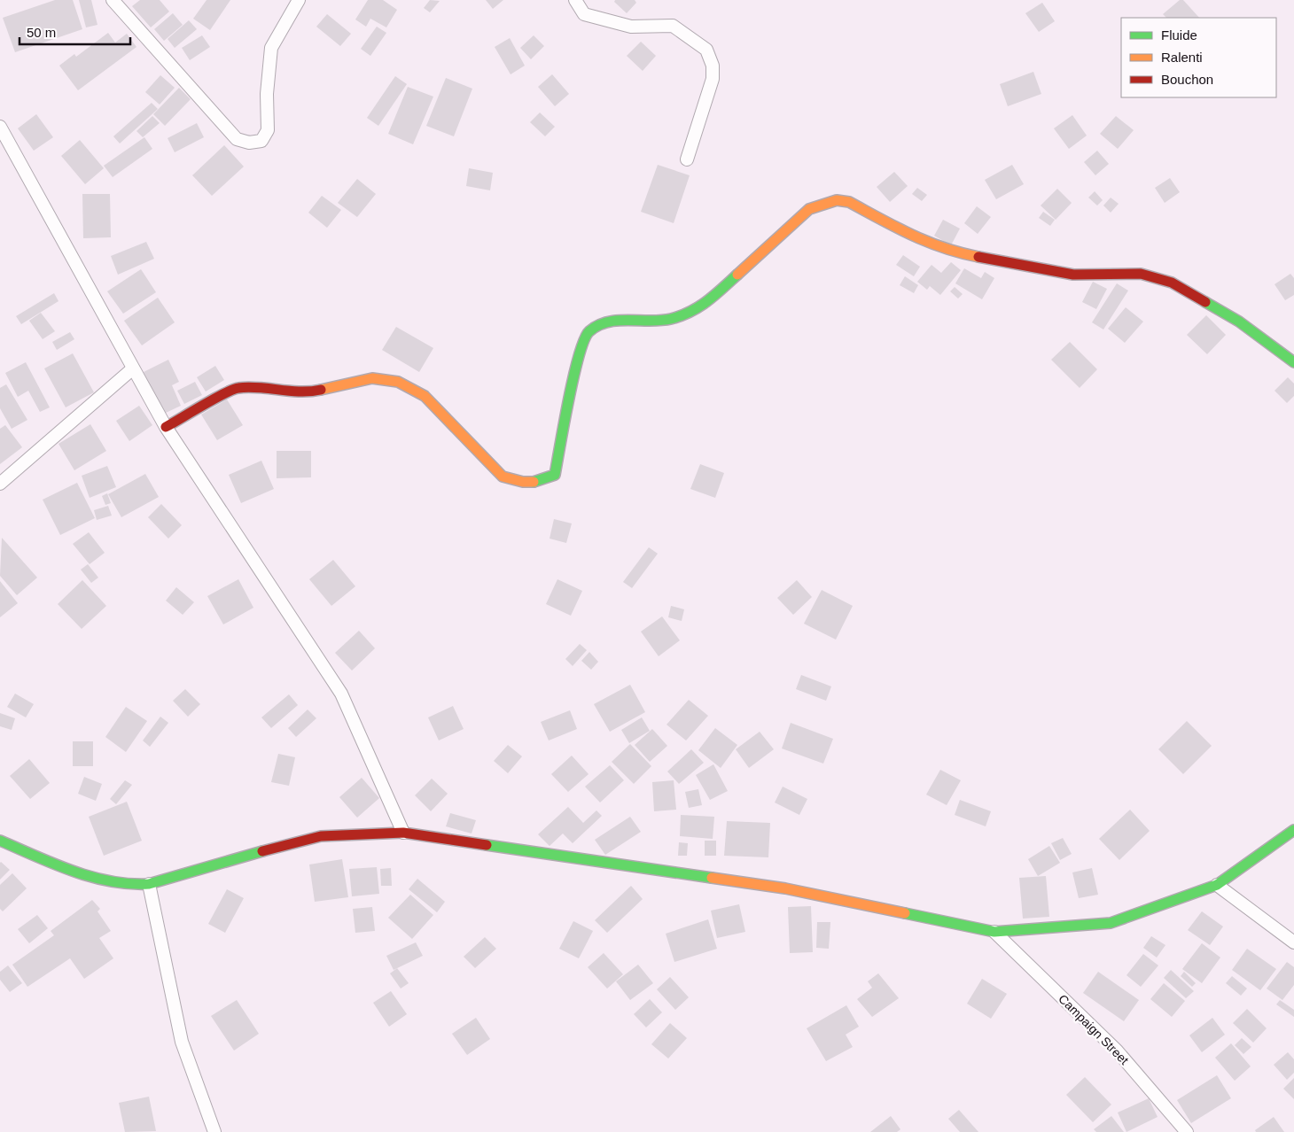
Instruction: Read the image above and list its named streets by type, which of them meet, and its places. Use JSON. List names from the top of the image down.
{
  "streets": {
    "street": ["Campaign Street"]
  },
  "legend": ["Fluide", "Ralenti", "Bouchon"],
  "scale_bar": "50 m"
}
